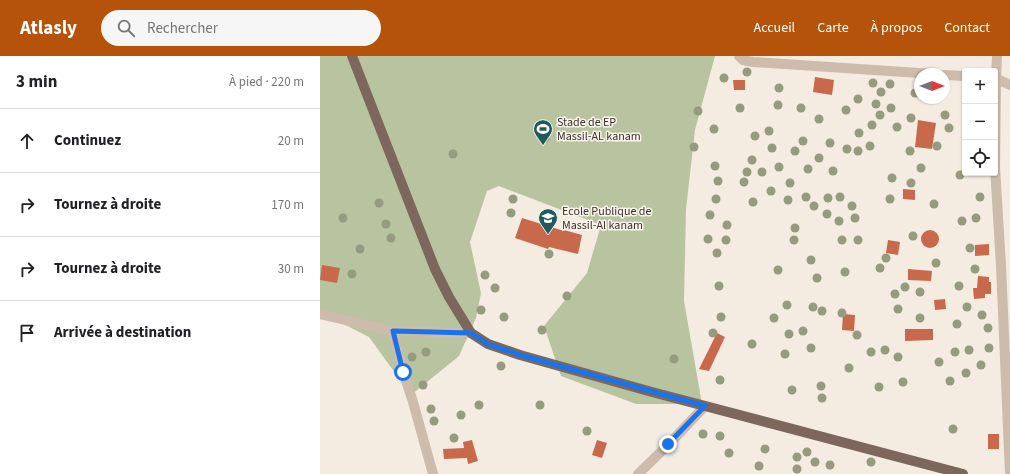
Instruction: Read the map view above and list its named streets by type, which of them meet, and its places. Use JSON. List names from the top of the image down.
{
  "places": {
    "sports": ["Stade de EP Massil-AL kanam"],
    "school or university": ["Ecole Publique de Massil-Al kanam"]
  },
  "north": "right",
  "page": {
    "header": "Atlasly",
    "search": "Rechercher",
    "nav": [
      "Accueil",
      "Carte",
      "À propos",
      "Contact"
    ],
    "heading": ["3 min", "À pied · 220 m"],
    "map_buttons": ["+", "−"],
    "list": [
      ["Continuez", "20 m"],
      ["Tournez à droite", "170 m"],
      ["Tournez à droite", "30 m"],
      "Arrivée à destination"
    ]
  }
}
